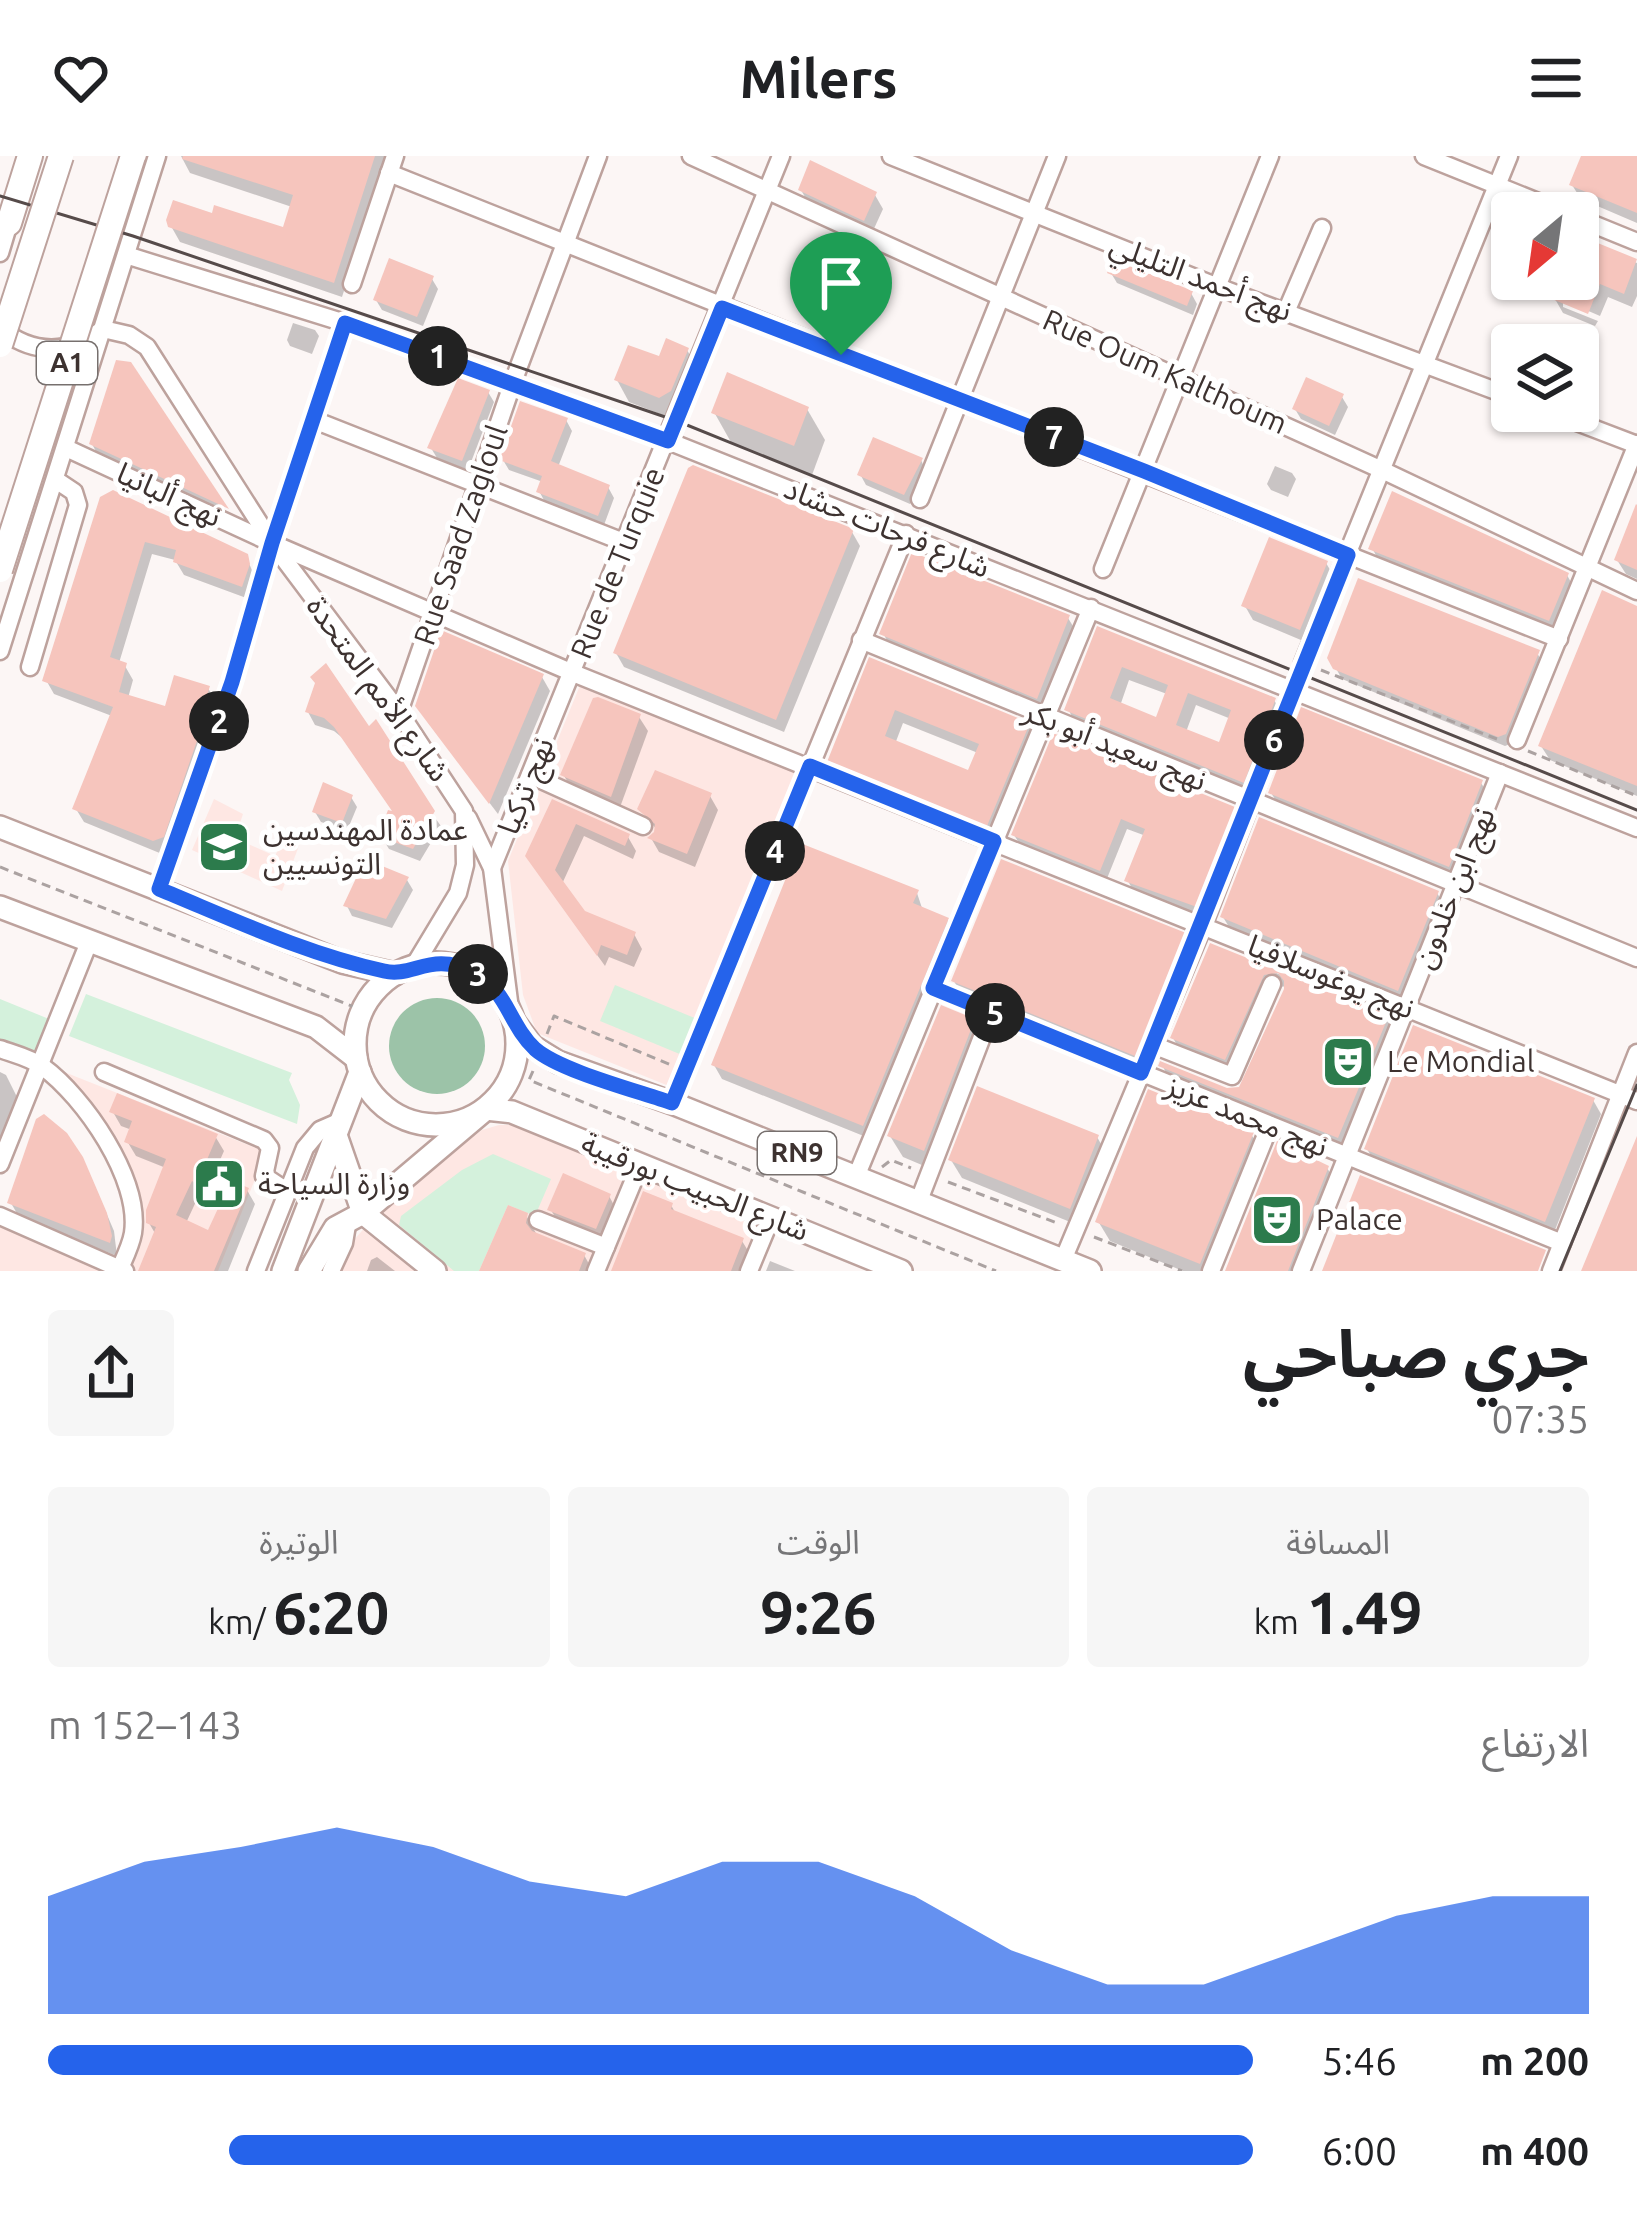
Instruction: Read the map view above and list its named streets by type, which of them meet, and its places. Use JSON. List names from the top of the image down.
{
  "streets": {
    "highway": ["A1"],
    "main road": ["RN9", "شارع الحبيب بورقيبة"],
    "street": [
      "نهج أحمد التليلي",
      "Rue Oum Kalthoum",
      "نهج ألبانيا",
      "شارع فرحات حشاد",
      "Rue Saad Zagloul",
      "Rue de Turquie",
      "شارع الأمم المتحدة",
      "نهج سعيد أبو بكر",
      "نهج تركيا",
      "نهج ابن خلدون",
      "نهج يوغوسلافيا",
      "نهج محمد عزيز"
    ]
  },
  "crossings": [
    ["Rue Oum Kalthoum", "Rue de Turquie"],
    ["نهج ألبانيا", "Rue Saad Zagloul"],
    ["نهج ألبانيا", "شارع الأمم المتحدة"],
    ["نهج ألبانيا", "نهج يوغوسلافيا"],
    ["شارع فرحات حشاد", "Rue Saad Zagloul"],
    ["شارع فرحات حشاد", "Rue de Turquie"],
    ["شارع فرحات حشاد", "نهج ابن خلدون"],
    ["Rue Saad Zagloul", "شارع الأمم المتحدة"],
    ["Rue Saad Zagloul", "نهج يوغوسلافيا"],
    ["Rue de Turquie", "نهج تركيا"],
    ["Rue de Turquie", "نهج يوغوسلافيا"],
    ["شارع الأمم المتحدة", "RN9"],
    ["شارع الأمم المتحدة", "شارع الحبيب بورقيبة"],
    ["نهج سعيد أبو بكر", "نهج ابن خلدون"],
    ["نهج ابن خلدون", "نهج يوغوسلافيا"],
    ["نهج ابن خلدون", "نهج محمد عزيز"],
    ["RN9", "شارع الحبيب بورقيبة"]
  ],
  "places": {
    "school or university": ["عمادة المهندسين التونسيين"],
    "theatre": ["Le Mondial", "Palace"],
    "public building": ["وزارة السياحة"]
  },
  "north": "bottom left",
  "page": {
    "header": "Milers",
    "pins": [
      "1",
      "7",
      "2",
      "6",
      "4",
      "3",
      "5"
    ],
    "heading": ["جري صباحي", "07:35"],
    "stats": [
      ["المسافة", "1.49 km"],
      ["الوقت", "9:26"],
      ["الوتيرة", "6:20 /km"]
    ],
    "chart": ["الارتفاع", "143–152 m"],
    "list": [
      {
        "name": "200 m",
        "note": "5:46"
      },
      {
        "name": "400 m",
        "note": "6:00"
      }
    ]
  }
}
